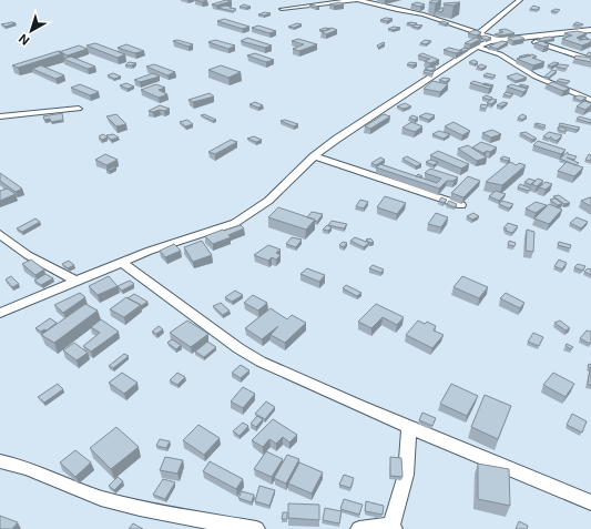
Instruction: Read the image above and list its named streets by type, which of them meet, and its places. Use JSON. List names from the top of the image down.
{
  "north": "bottom left"
}
